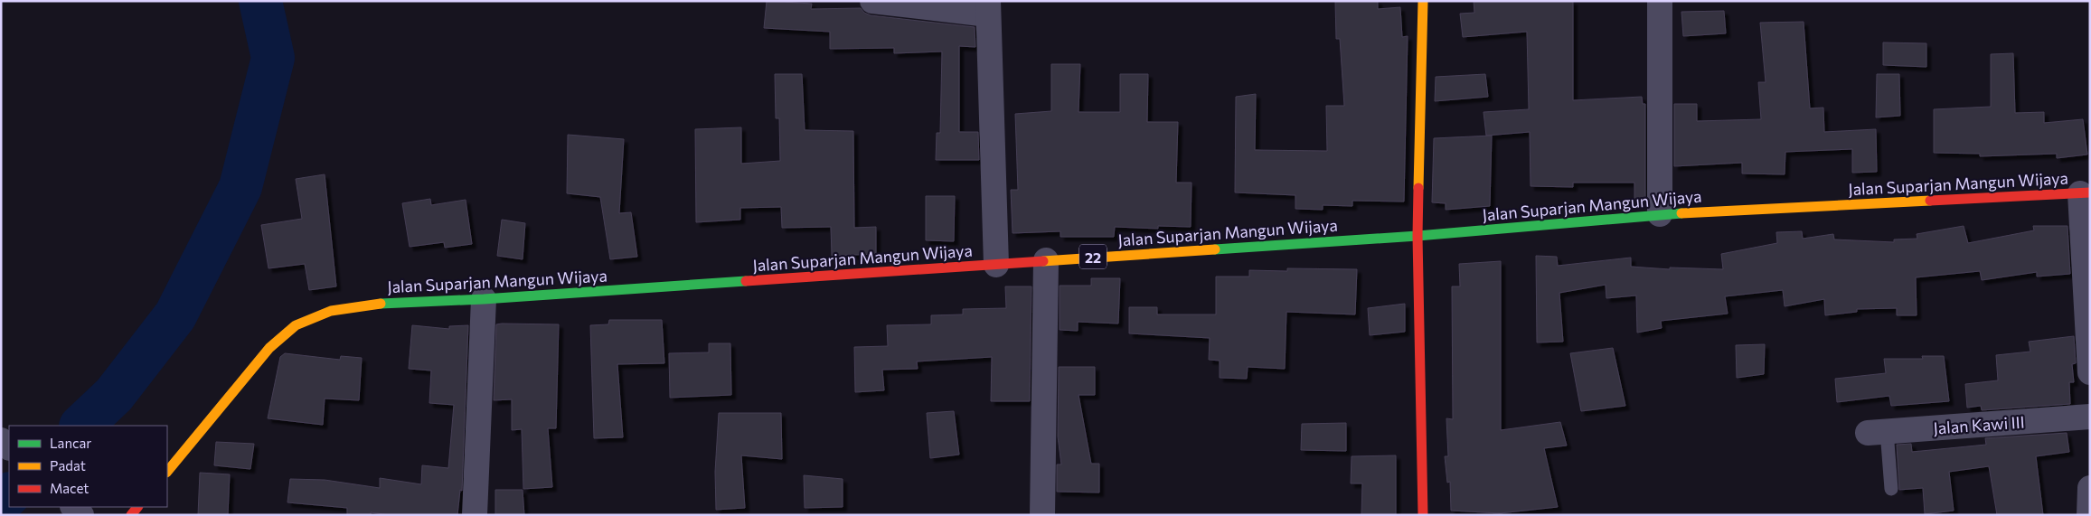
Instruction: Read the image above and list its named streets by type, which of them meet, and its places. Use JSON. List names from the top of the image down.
{
  "streets": {
    "main road": ["Jalan Suparjan Mangun Wijaya", "22"],
    "street": ["Jalan Kawi III"]
  },
  "legend": ["Lancar", "Padat", "Macet"]
}
